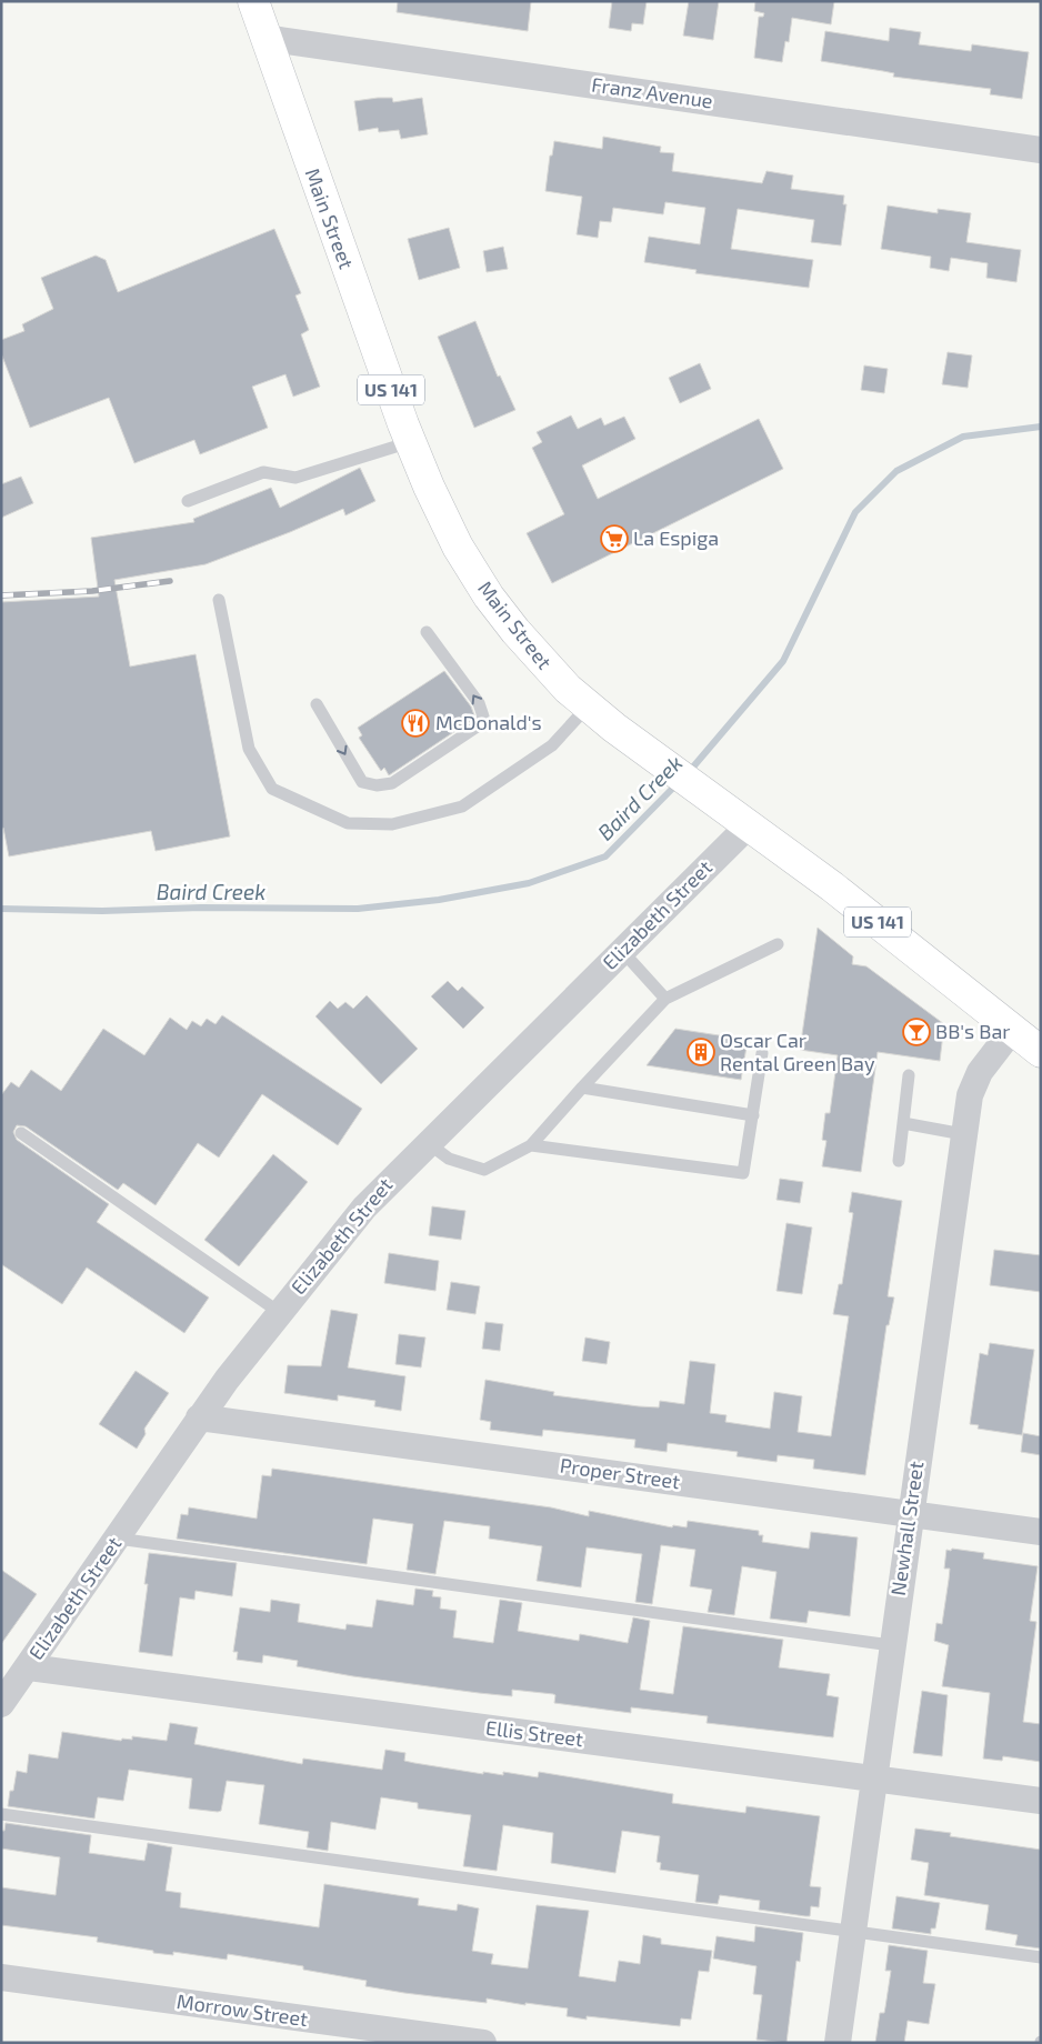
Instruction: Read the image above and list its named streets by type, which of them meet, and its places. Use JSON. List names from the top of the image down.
{
  "streets": {
    "main road": ["Main Street", "US 141"],
    "street": [
      "Franz Avenue",
      "Elizabeth Street",
      "Proper Street",
      "Newhall Street",
      "Ellis Street",
      "Morrow Street"
    ]
  },
  "crossings": [
    ["Franz Avenue", "Main Street"],
    ["Main Street", "Elizabeth Street"],
    ["Main Street", "Newhall Street"],
    ["Elizabeth Street", "Proper Street"],
    ["Elizabeth Street", "Ellis Street"],
    ["Proper Street", "Newhall Street"],
    ["Newhall Street", "Ellis Street"]
  ],
  "water": ["Baird Creek"],
  "places": {
    "supermarket": ["La Espiga"],
    "restaurant": ["McDonald's"],
    "bar": ["BB's Bar"],
    "building": ["Oscar Car Rental Green Bay"]
  }
}
